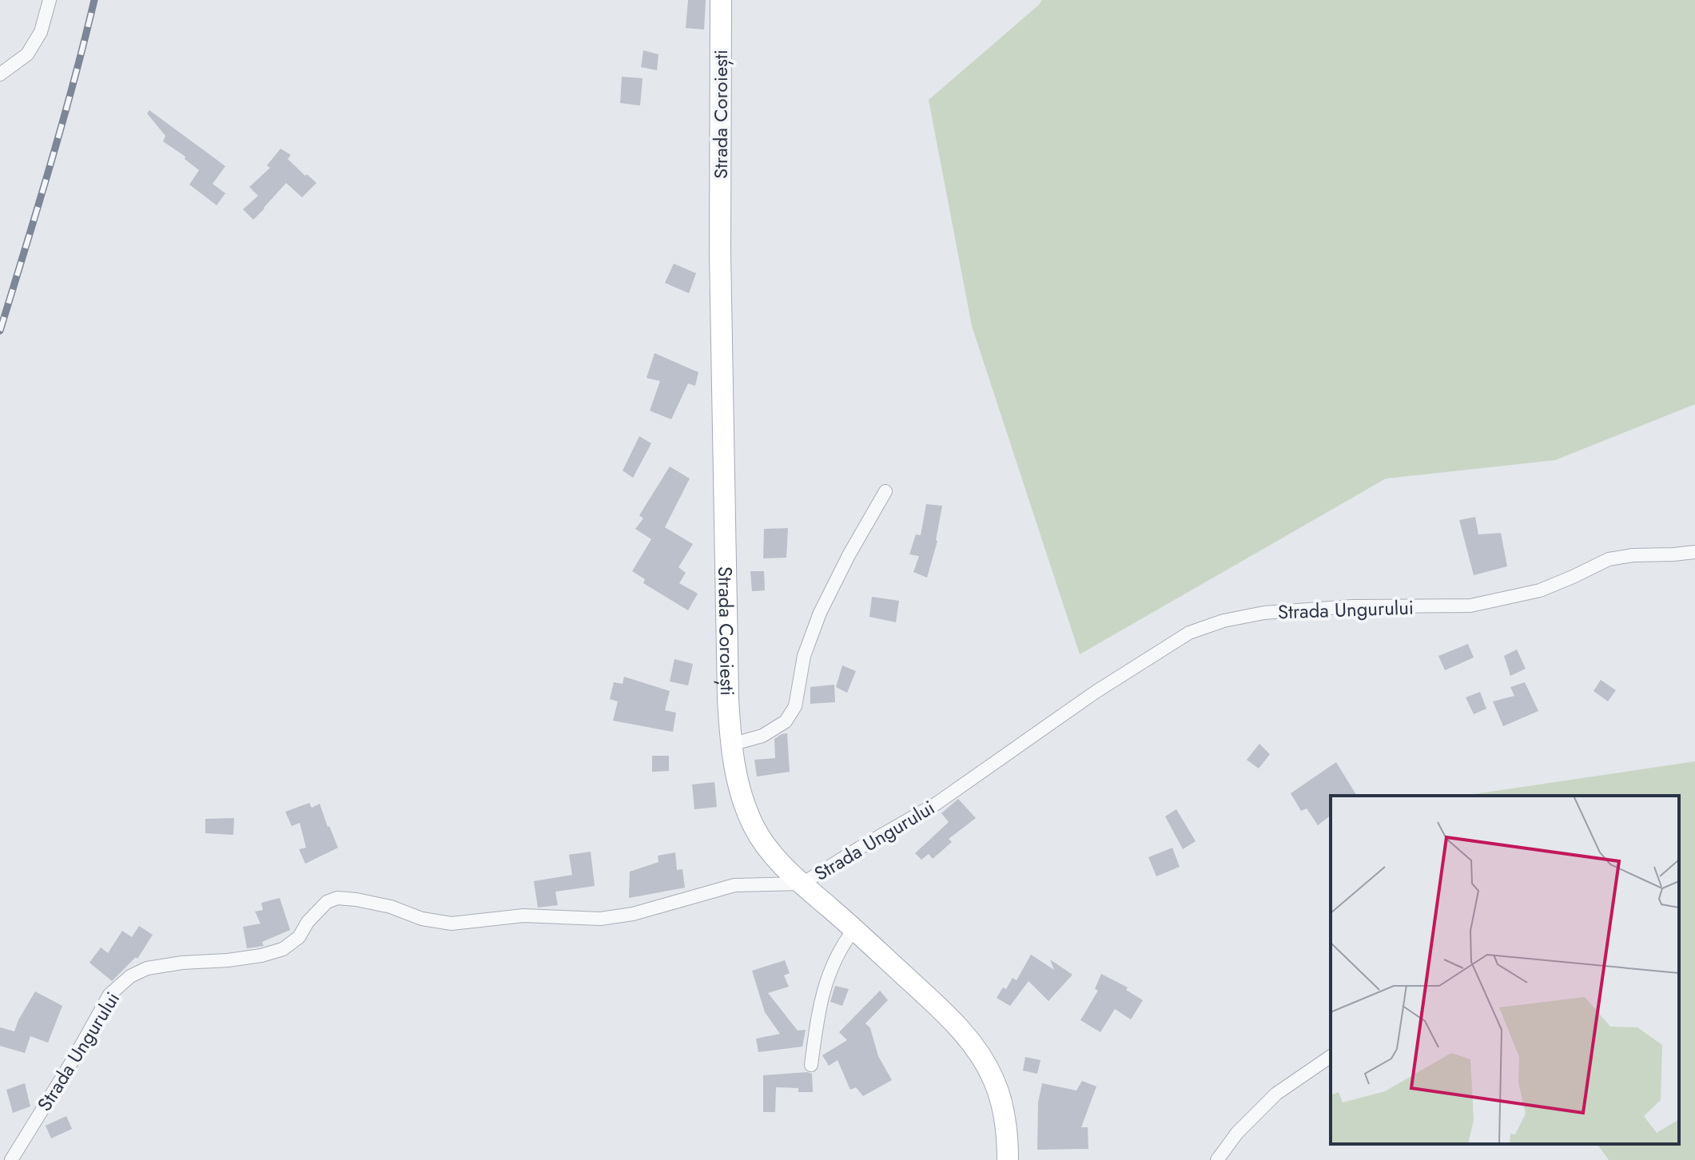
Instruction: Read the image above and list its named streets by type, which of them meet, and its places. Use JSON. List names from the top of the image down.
{
  "streets": {
    "main road": ["Strada Coroiești"],
    "street": ["Strada Ungurului"]
  },
  "crossings": [
    ["Strada Coroiești", "Strada Ungurului"]
  ]
}
